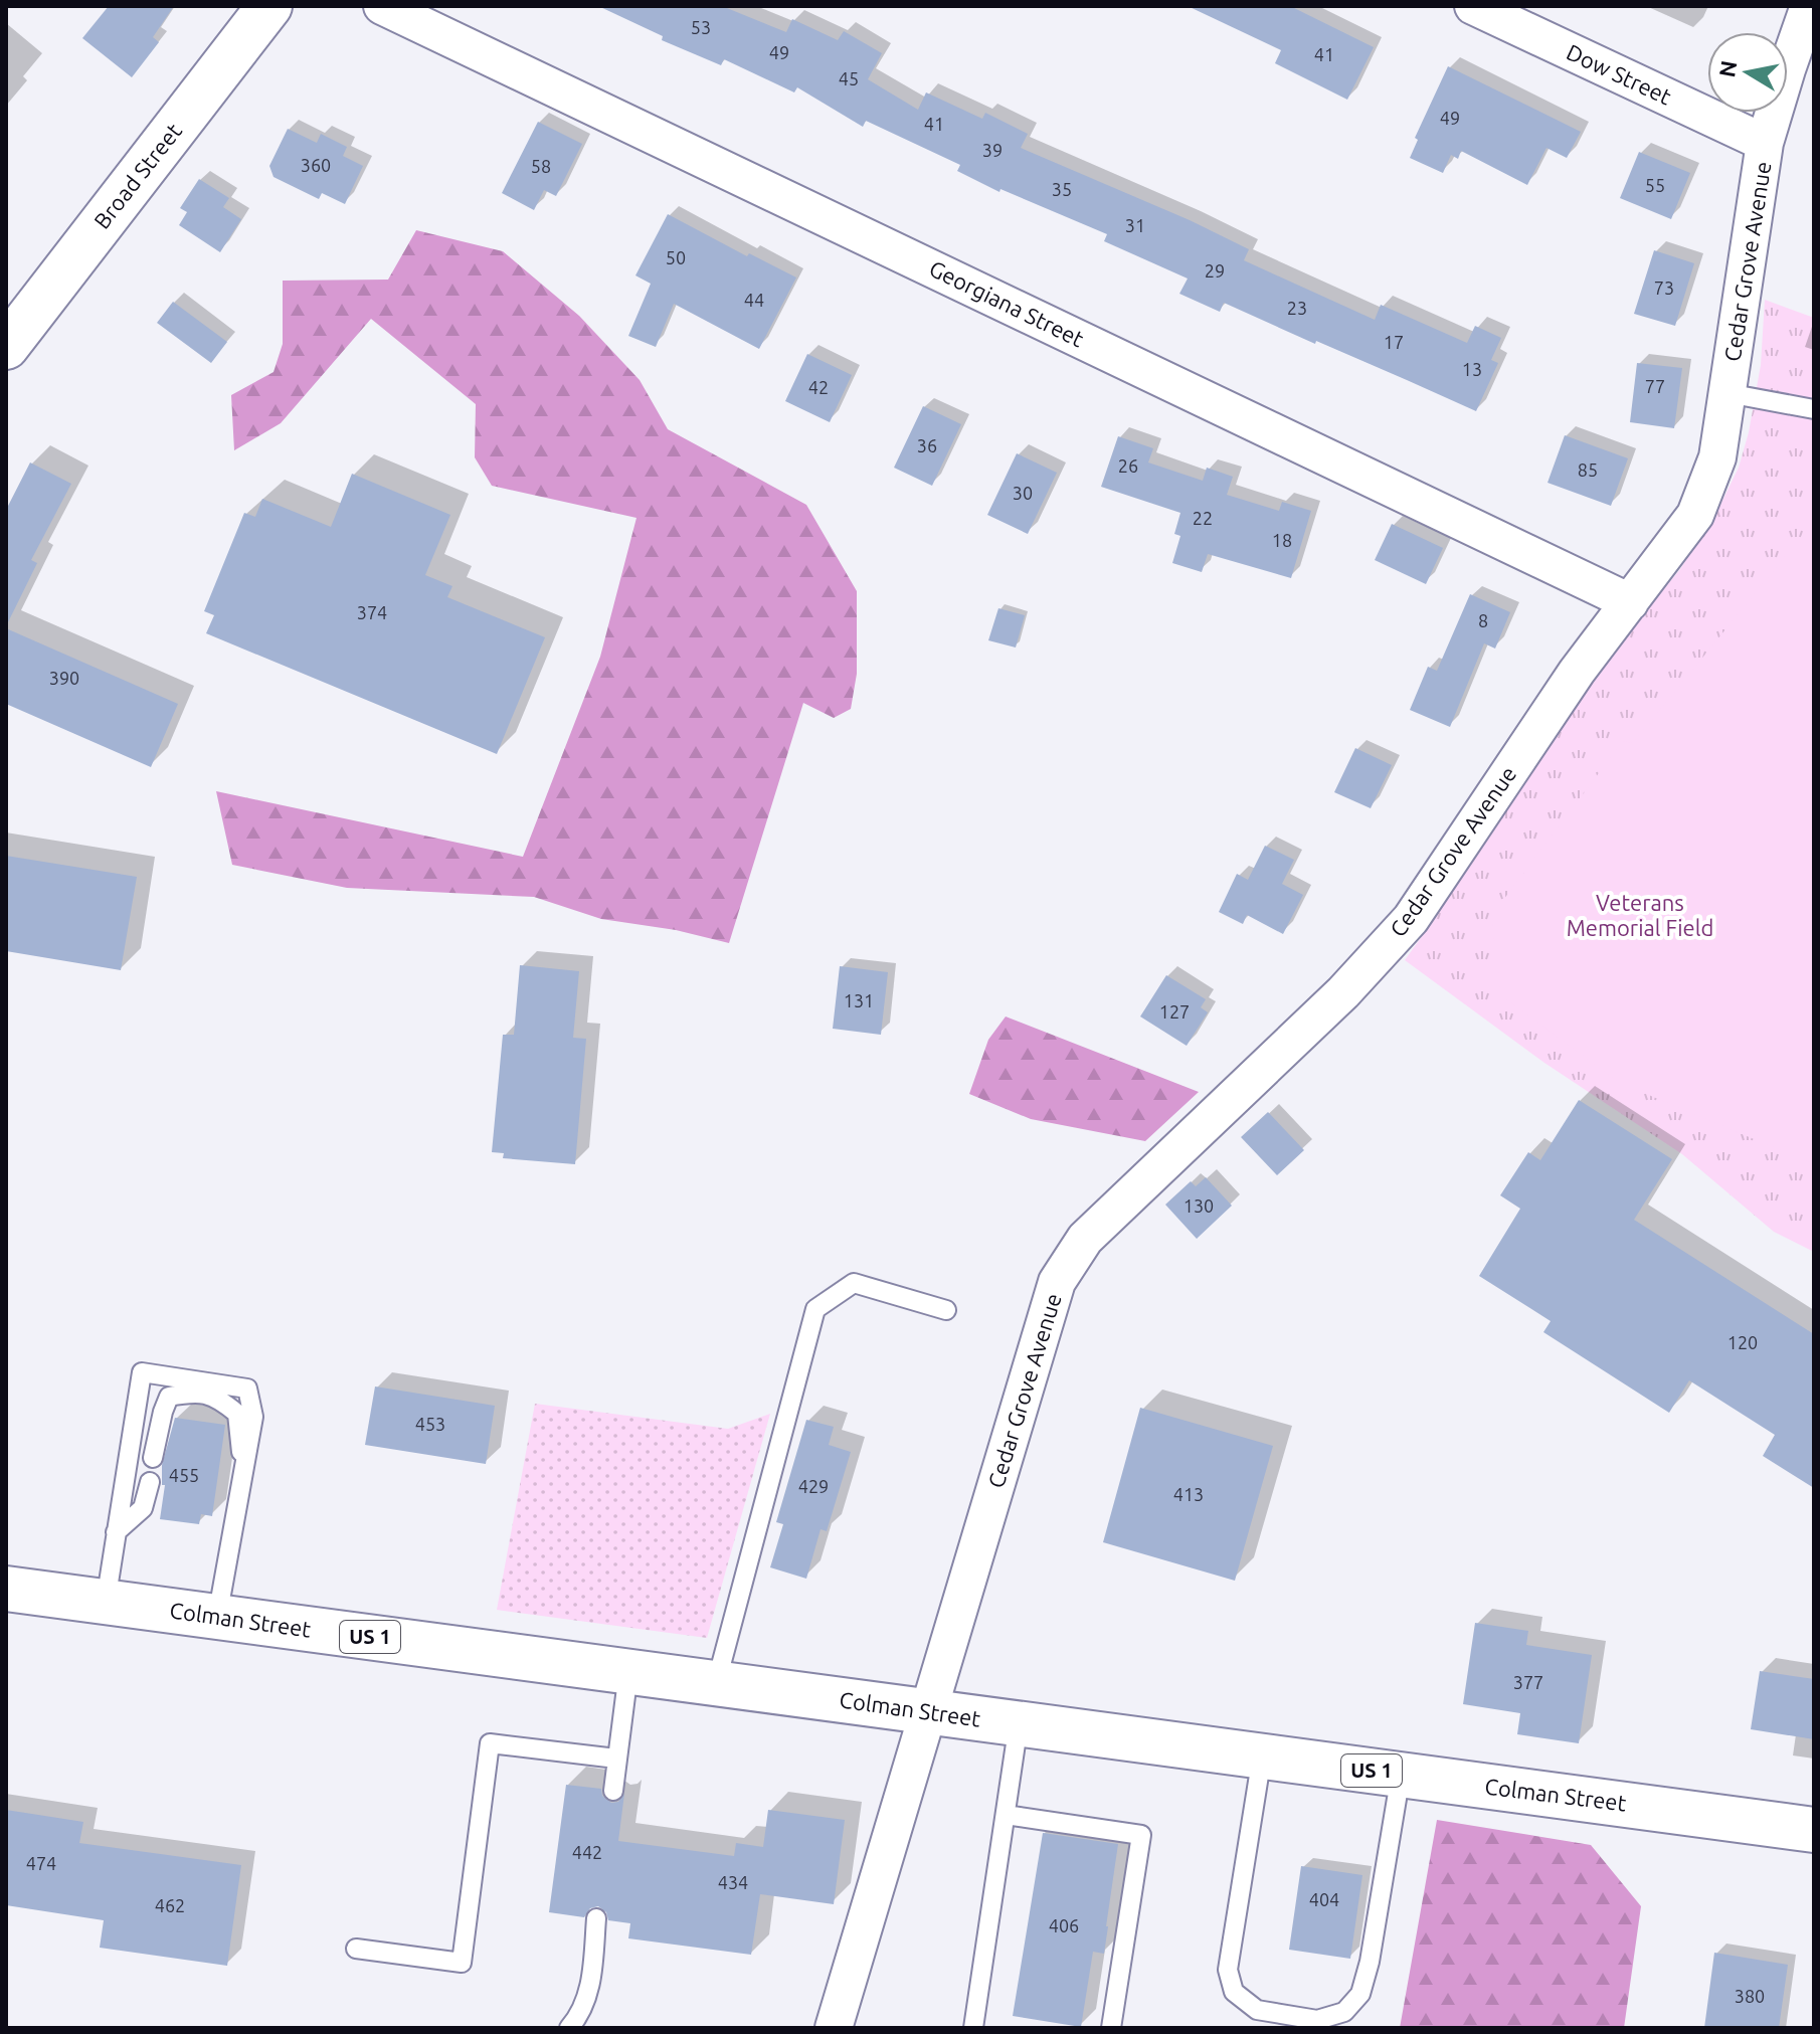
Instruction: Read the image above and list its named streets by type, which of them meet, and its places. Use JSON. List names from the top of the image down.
{
  "streets": {
    "main road": ["Broad Street", "Colman Street", "US 1"],
    "street": ["Dow Street", "Cedar Grove Avenue", "Georgiana Street"]
  },
  "crossings": [
    ["Dow Street", "Cedar Grove Avenue"],
    ["Cedar Grove Avenue", "Georgiana Street"],
    ["Cedar Grove Avenue", "Colman Street"]
  ],
  "parks": ["Veterans Memorial Field"],
  "house_numbers": [
    "53",
    "49",
    "41",
    "45",
    "49",
    "41",
    "39",
    "360",
    "58",
    "55",
    "35",
    "31",
    "50",
    "29",
    "73",
    "44",
    "23",
    "17",
    "13",
    "77",
    "42",
    "36",
    "26",
    "85",
    "30",
    "22",
    "18",
    "374",
    "8",
    "390",
    "131",
    "127",
    "130",
    "120",
    "453",
    "455",
    "429",
    "413",
    "377",
    "442",
    "474",
    "434",
    "404",
    "462",
    "406",
    "380"
  ],
  "north": "left"
}
